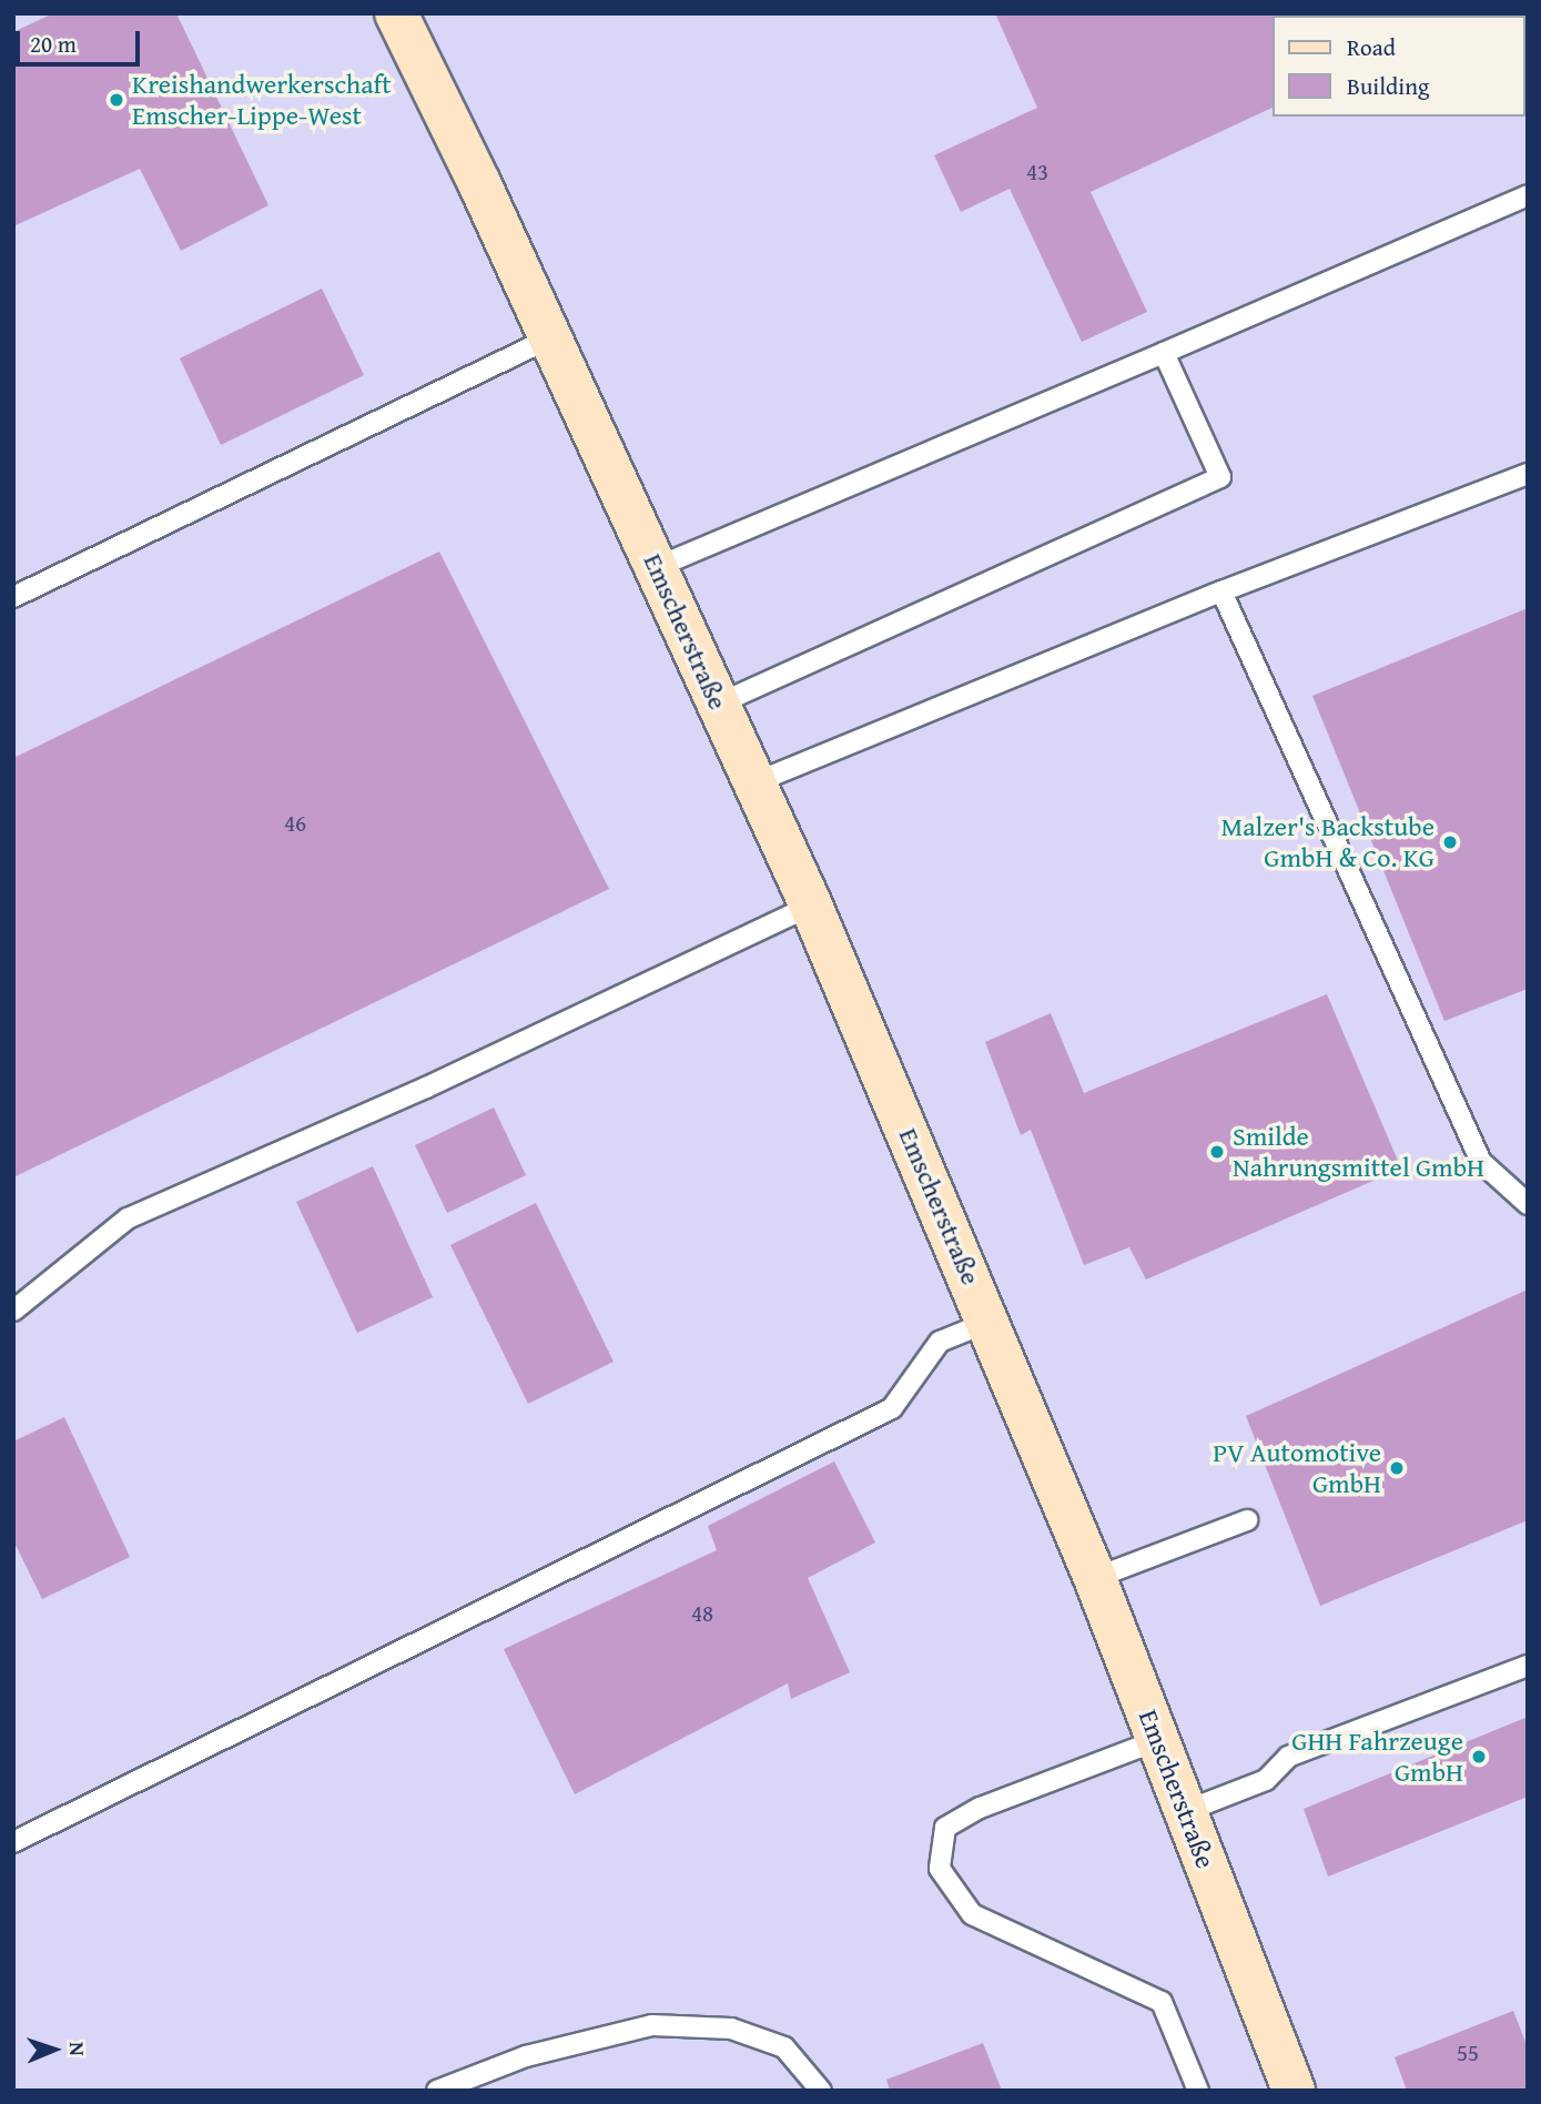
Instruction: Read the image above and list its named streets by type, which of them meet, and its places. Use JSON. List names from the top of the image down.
{
  "streets": {
    "street": ["Emscherstraße"]
  },
  "places": [
    "Kreishandwerkerschaft Emscher-Lippe-West",
    "Malzer's Backstube GmbH & Co. KG",
    "Smilde Nahrungsmittel GmbH",
    "PV Automotive GmbH",
    "GHH Fahrzeuge GmbH"
  ],
  "house_numbers": [
    "43",
    "46",
    "48",
    "55"
  ],
  "legend": ["Road", "Building"],
  "scale_bar": "20 m",
  "north": "right"
}
